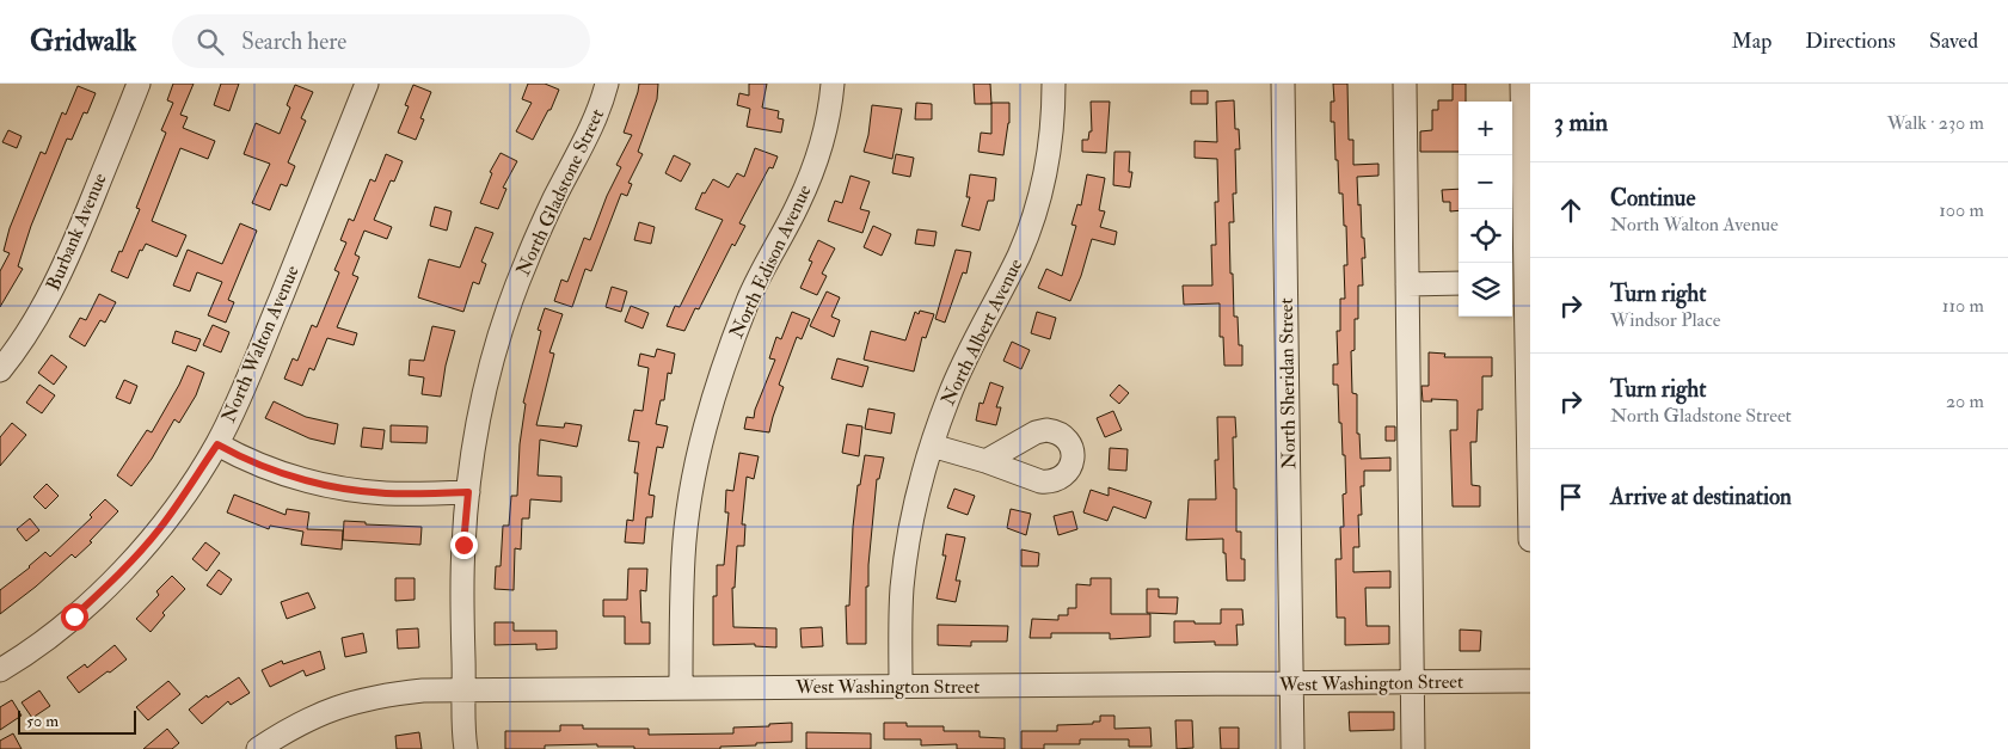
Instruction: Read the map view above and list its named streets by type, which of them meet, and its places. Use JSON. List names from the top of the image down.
{
  "streets": {
    "street": [
      "North Gladstone Street",
      "Burbank Avenue",
      "North Edison Avenue",
      "North Albert Avenue",
      "North Walton Avenue",
      "North Sheridan Street",
      "West Washington Street"
    ]
  },
  "crossings": [
    ["North Gladstone Street", "West Washington Street"],
    ["North Edison Avenue", "West Washington Street"],
    ["North Albert Avenue", "West Washington Street"],
    ["North Sheridan Street", "West Washington Street"]
  ],
  "scale_bar": "50 m",
  "page": {
    "header": "Gridwalk",
    "search": "Search here",
    "nav": ["Map", "Directions", "Saved"],
    "heading": ["3 min", "Walk · 230 m"],
    "map_buttons": ["+", "−"],
    "list": [
      ["Continue", "North Walton Avenue", "100 m"],
      ["Turn right", "Windsor Place", "110 m"],
      ["Turn right", "North Gladstone Street", "20 m"],
      "Arrive at destination"
    ],
    "scale": "50 m"
  }
}
